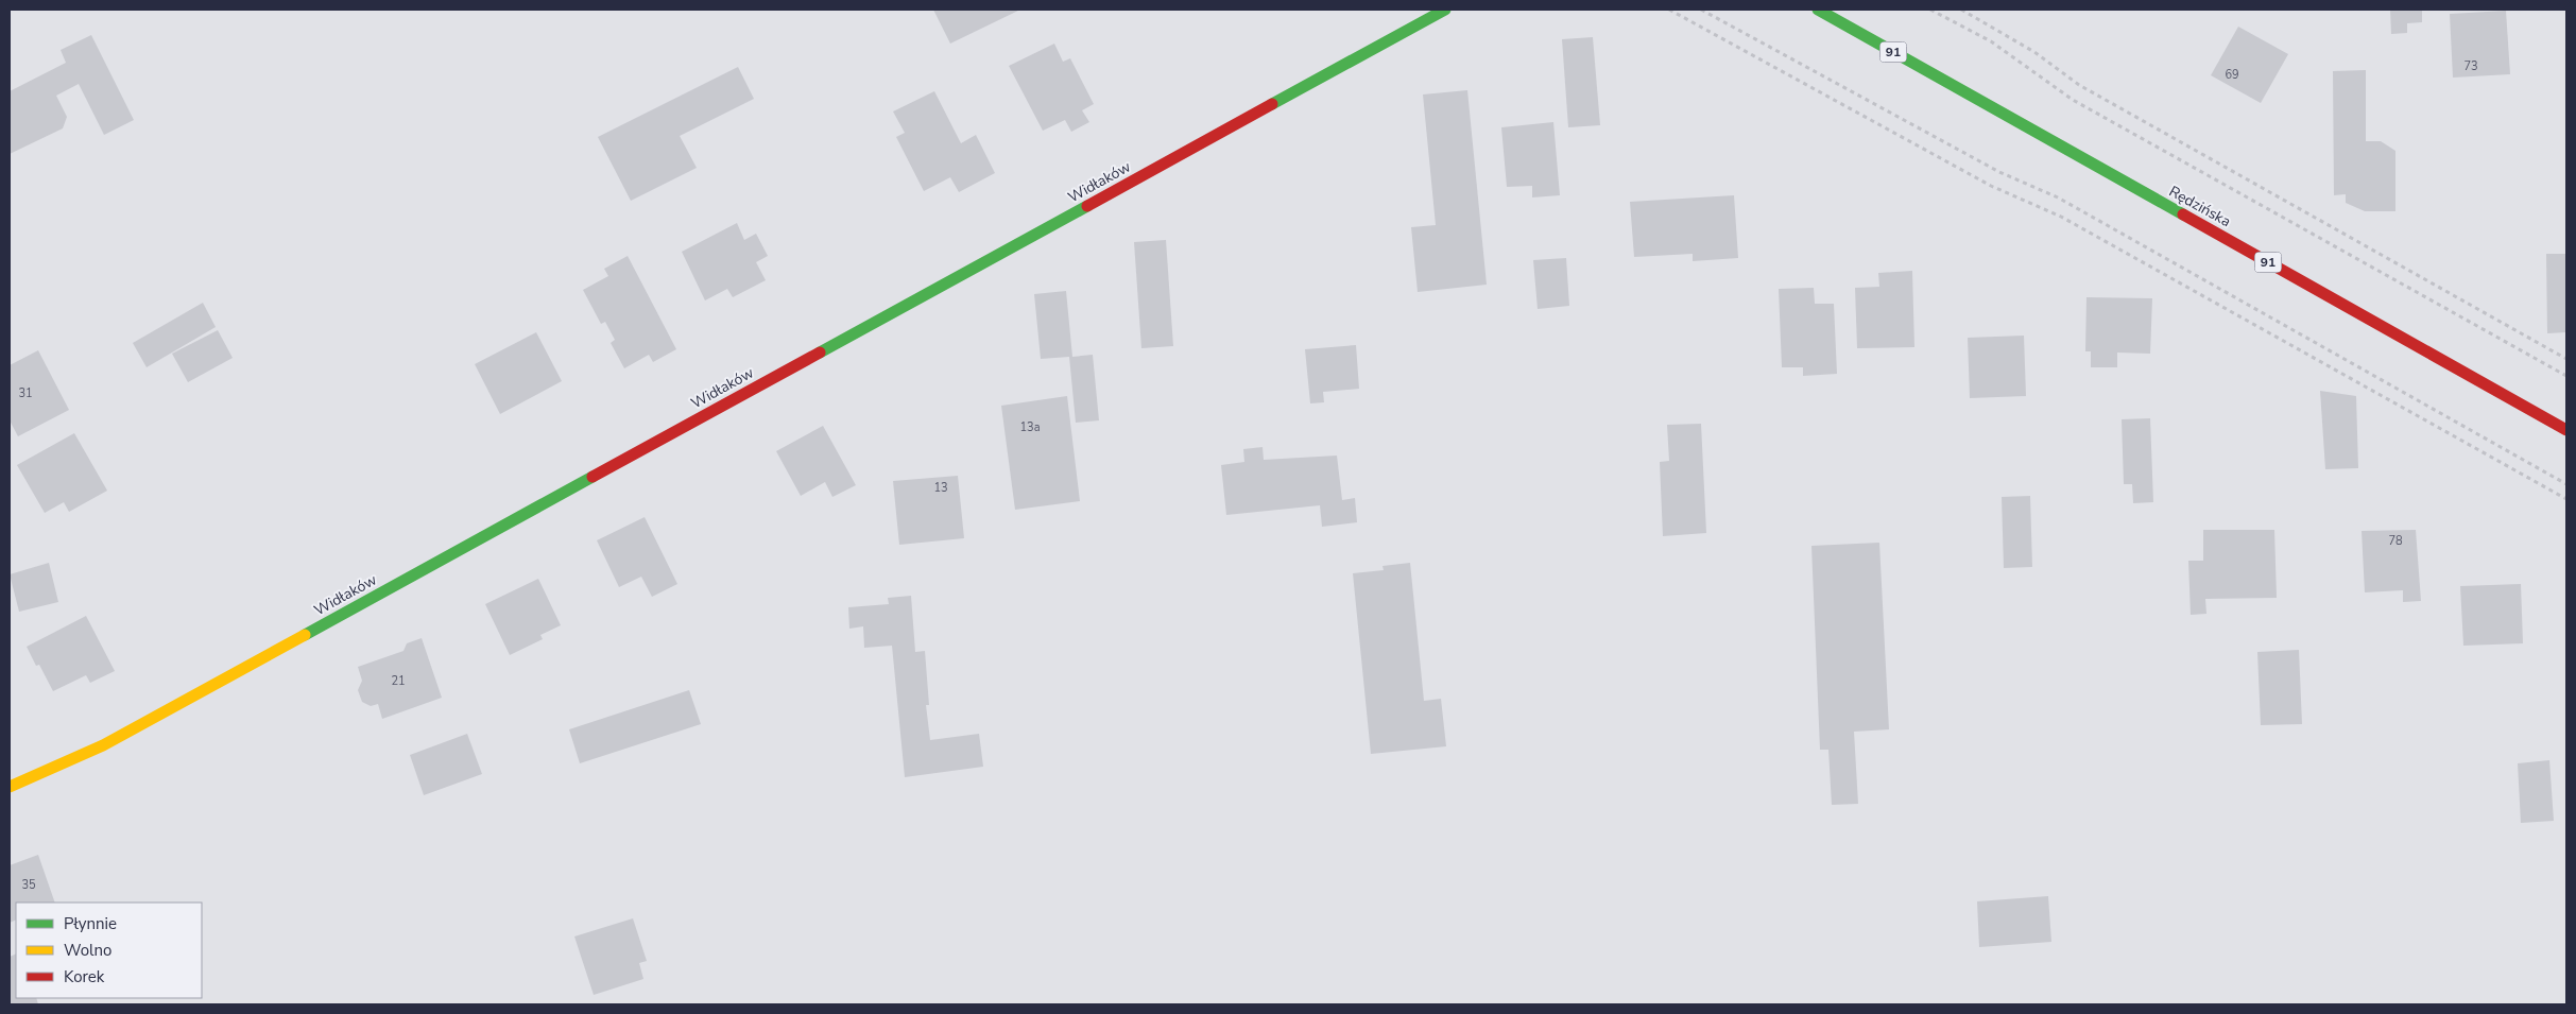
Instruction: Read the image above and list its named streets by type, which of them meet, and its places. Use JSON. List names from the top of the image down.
{
  "streets": {
    "street": ["91", "Widłaków", "Rędzińska"]
  },
  "house_numbers": [
    "73",
    "69",
    "31",
    "13a",
    "13",
    "78",
    "21",
    "35"
  ],
  "legend": ["Płynnie", "Wolno", "Korek"]
}
